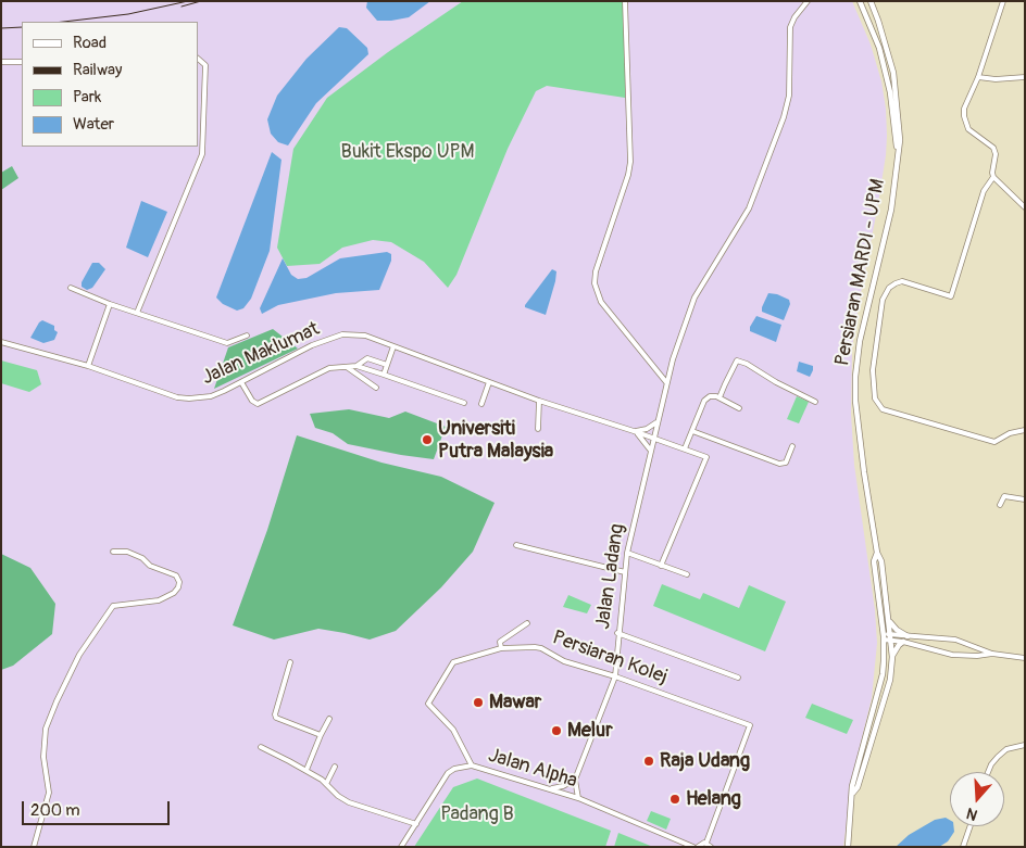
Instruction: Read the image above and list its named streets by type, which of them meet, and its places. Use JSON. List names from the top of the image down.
{
  "streets": {
    "street": [
      "Persiaran MARDI - UPM",
      "Jalan Maklumat",
      "Jalan Ladang",
      "Persiaran Kolej",
      "Jalan Alpha"
    ]
  },
  "crossings": [
    ["Jalan Maklumat", "Jalan Ladang"],
    ["Jalan Ladang", "Persiaran Kolej"],
    ["Persiaran Kolej", "Jalan Alpha"]
  ],
  "parks": ["Bukit Ekspo UPM", "Padang B"],
  "places": [
    "Universiti Putra Malaysia",
    "Mawar",
    "Melur",
    "Raja Udang",
    "Helang"
  ],
  "legend": [
    "Road",
    "Railway",
    "Park",
    "Water"
  ],
  "scale_bar": "200 m",
  "north": "bottom"
}
